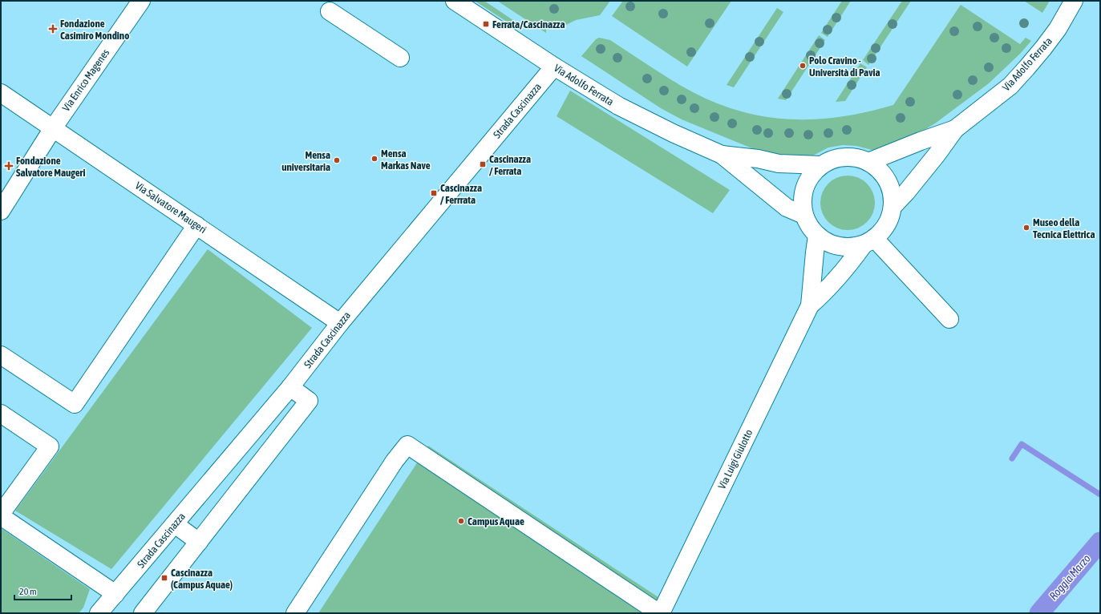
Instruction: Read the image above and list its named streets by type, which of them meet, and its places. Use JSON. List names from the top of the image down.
{
  "streets": {
    "street": [
      "Via Adolfo Ferrata",
      "Via Enrico Magenes",
      "Strada Cascinazza",
      "Via Salvatore Maugeri",
      "Via Luigi Giulotto"
    ]
  },
  "crossings": [
    ["Via Adolfo Ferrata", "Strada Cascinazza"],
    ["Via Adolfo Ferrata", "Via Luigi Giulotto"],
    ["Via Enrico Magenes", "Via Salvatore Maugeri"],
    ["Strada Cascinazza", "Via Salvatore Maugeri"]
  ],
  "water": ["Roggia Marzo"],
  "places": {
    "transit": [
      "Ferrata/Cascinazza",
      "Cascinazza / Ferrata",
      "Cascinazza / Ferrrata",
      "Cascinazza (Campus Aquae)"
    ],
    "health": ["Fondazione Casimiro Mondino", "Fondazione Salvatore Maugeri"],
    "other": [
      "Polo Cravino - Università di Pavia",
      "Mensa Markas Nave",
      "Mensa universitaria",
      "Museo della Tecnica Elettrica",
      "Campus Aquae"
    ]
  },
  "scale_bar": "20 m"
}
